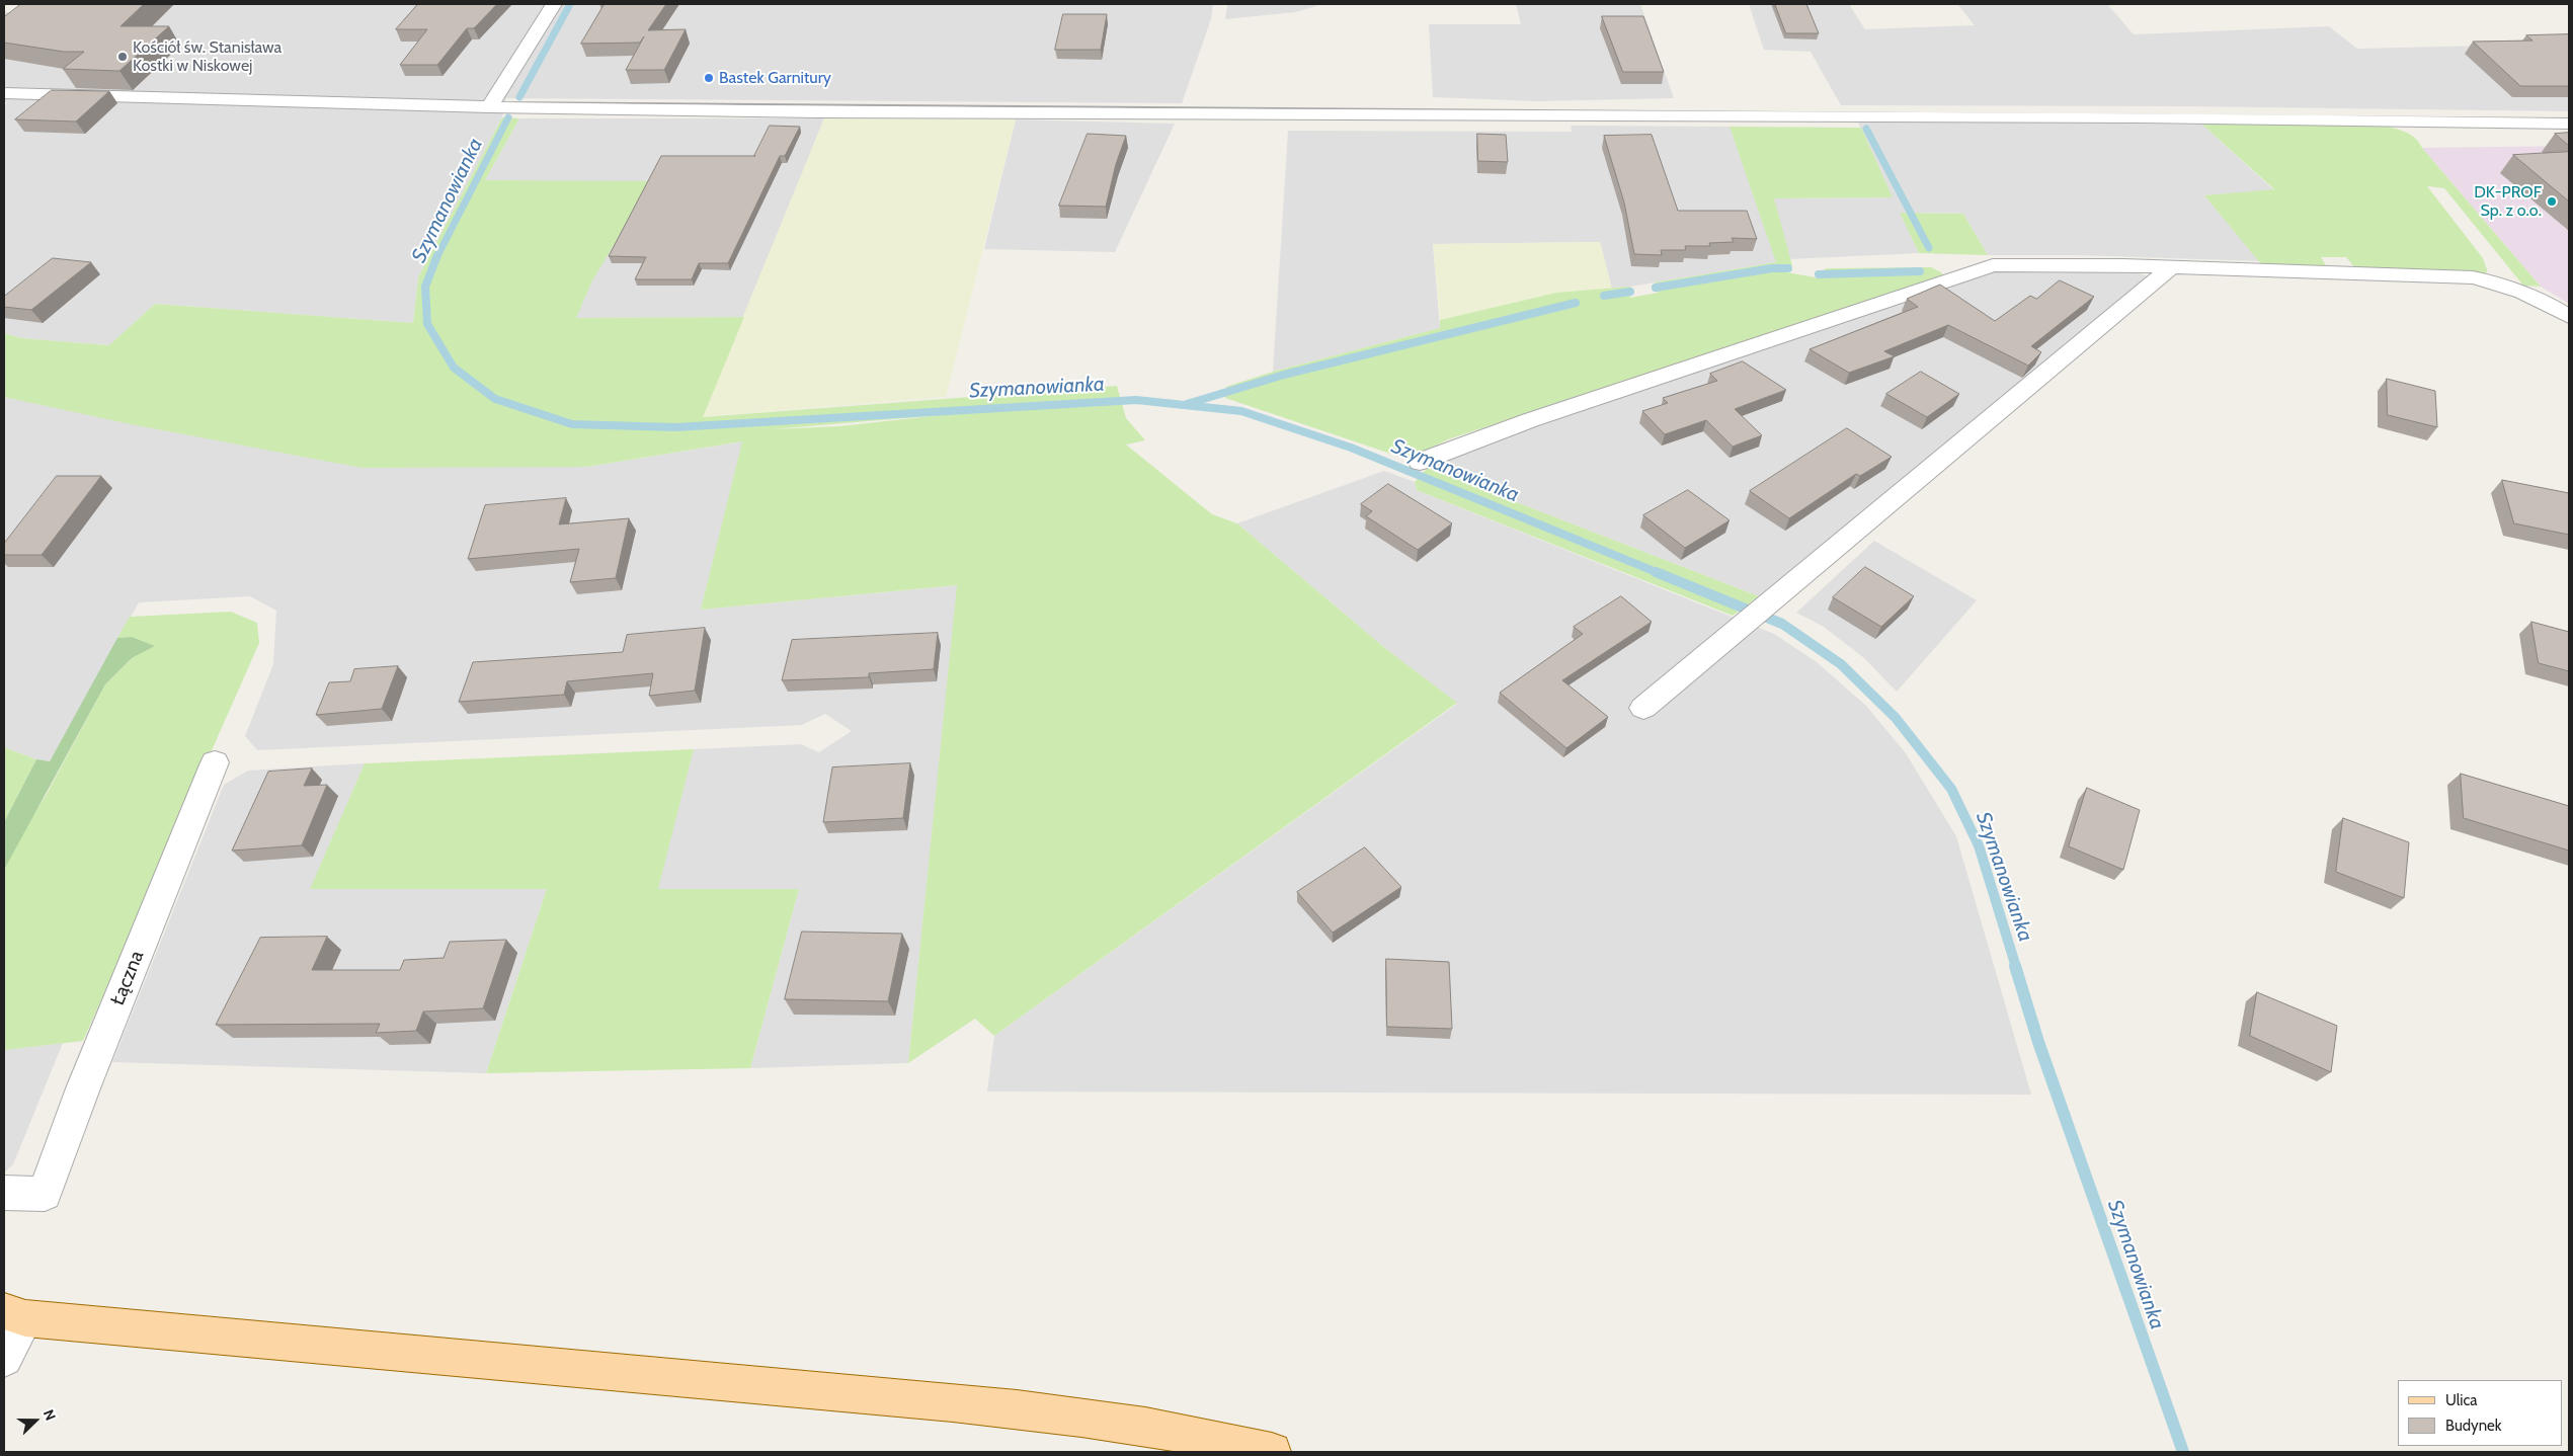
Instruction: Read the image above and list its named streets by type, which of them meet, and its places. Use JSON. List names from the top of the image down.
{
  "streets": {
    "street": ["Łączna"]
  },
  "water": ["Szymanowianka"],
  "places": ["Kościół św. Stanisława Kostki w Niskowej", "Bastek Garnitury", "DK-PROF Sp. z o.o."],
  "legend": ["Ulica", "Budynek"],
  "north": "right"
}
